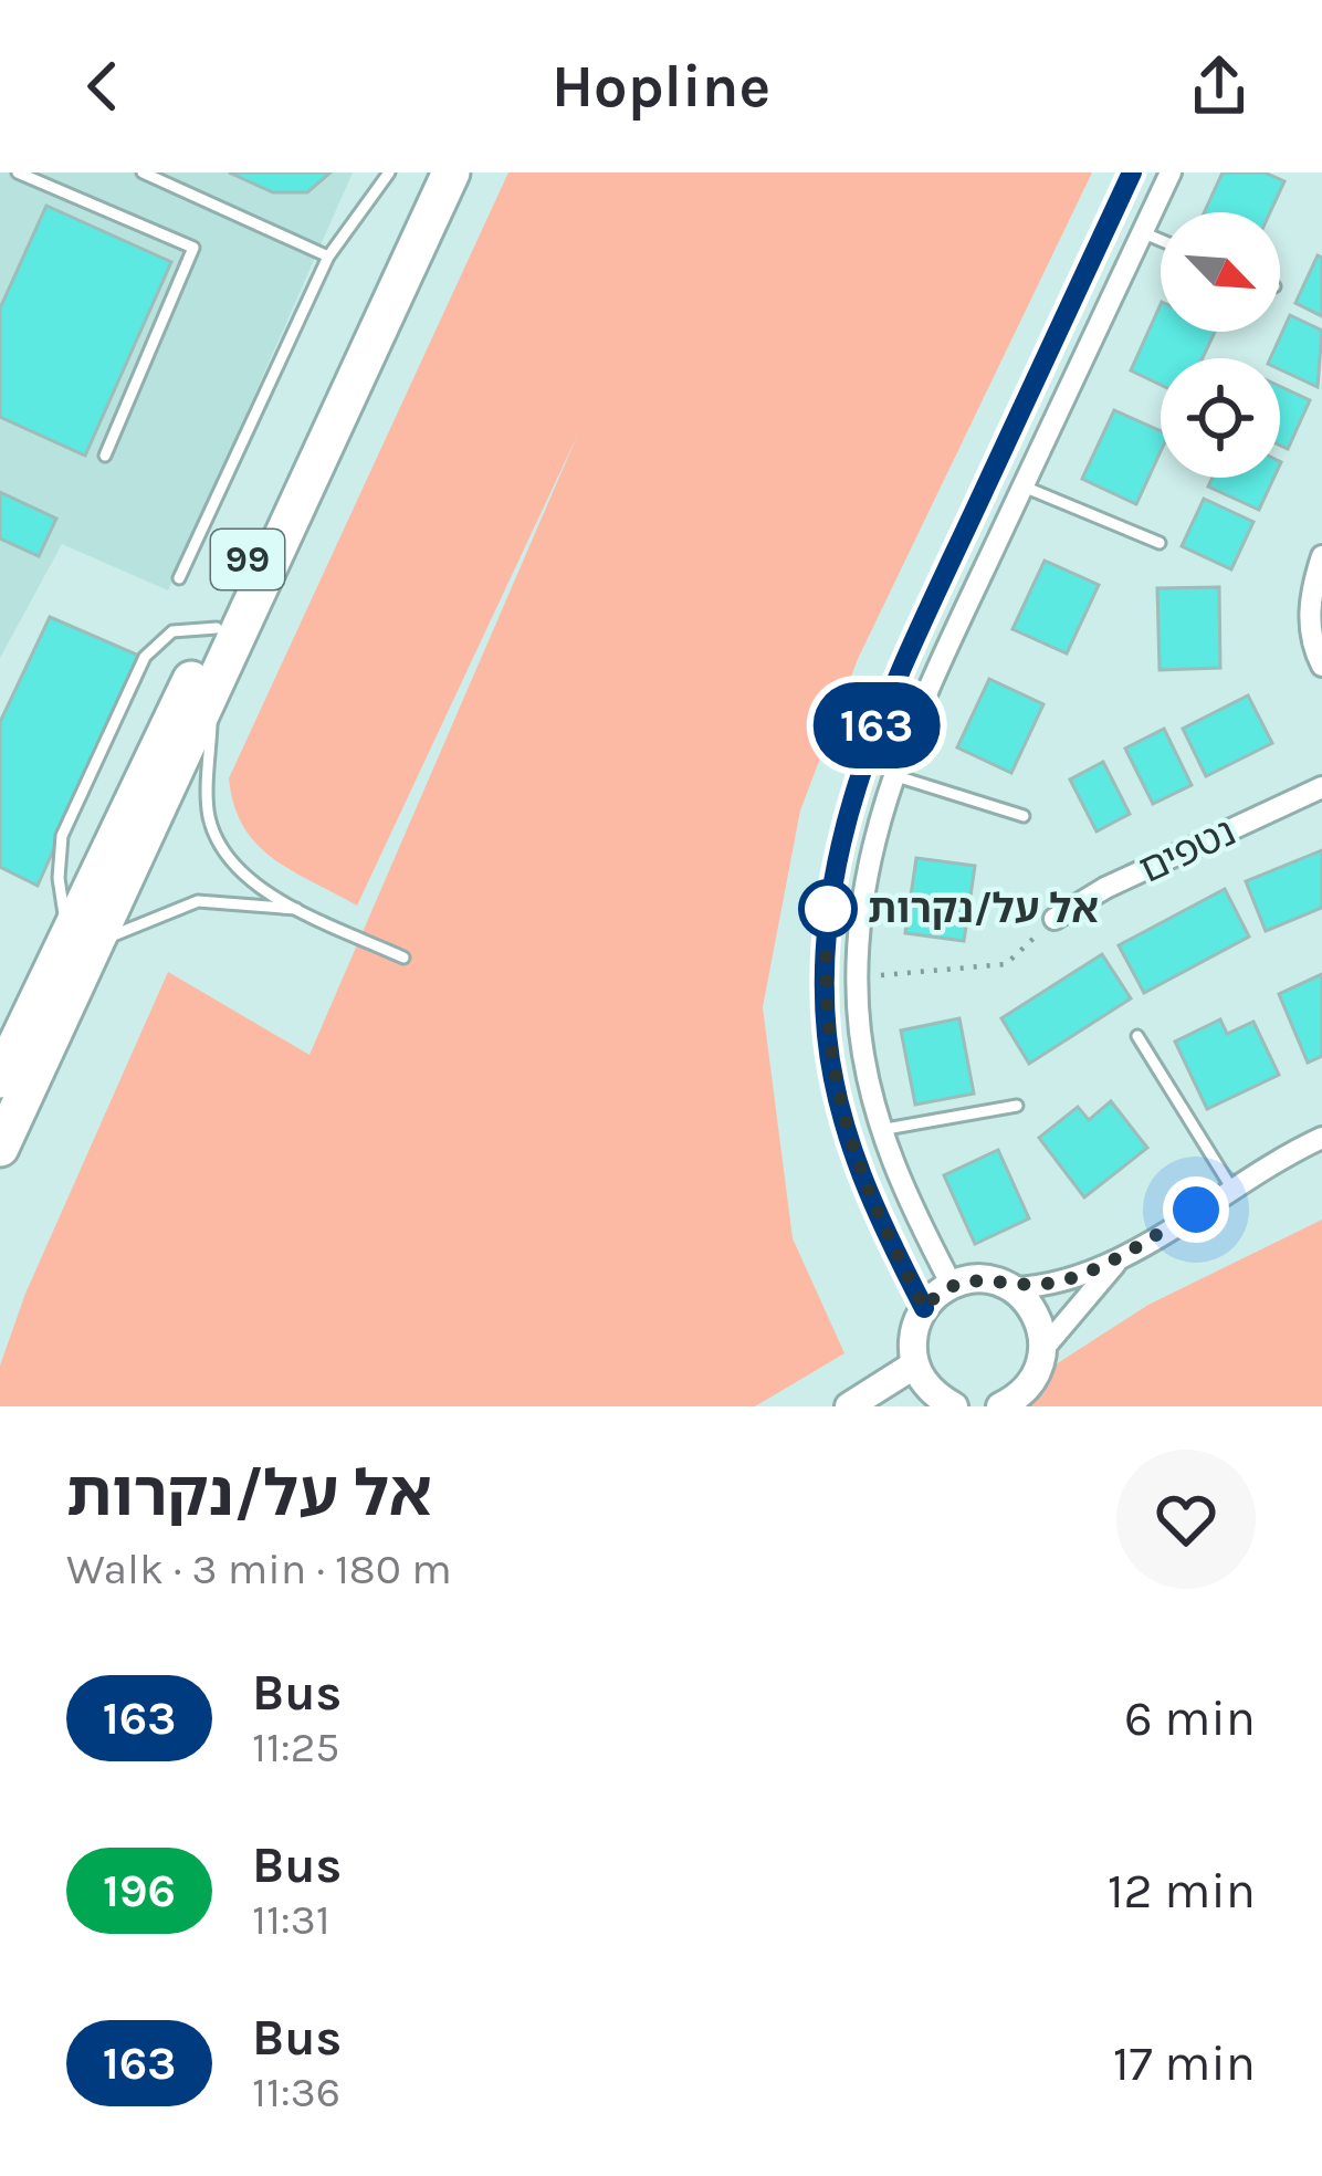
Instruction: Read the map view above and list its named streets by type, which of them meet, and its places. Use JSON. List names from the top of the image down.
{
  "streets": {
    "highway": ["99"],
    "street": ["נטפים"]
  },
  "places": ["אל על/נקרות"],
  "lines": ["bus line 163"],
  "north": "bottom right",
  "page": {
    "header": "Hopline",
    "on_map": "163",
    "heading": ["אל על/נקרות", "Walk · 3 min · 180 m"],
    "list": [
      {
        "mark": "163",
        "name": "Bus",
        "note": "11:25",
        "value": "6 min"
      },
      {
        "mark": "196",
        "name": "Bus",
        "note": "11:31",
        "value": "12 min"
      },
      {
        "mark": "163",
        "name": "Bus",
        "note": "11:36",
        "value": "17 min"
      }
    ]
  }
}
